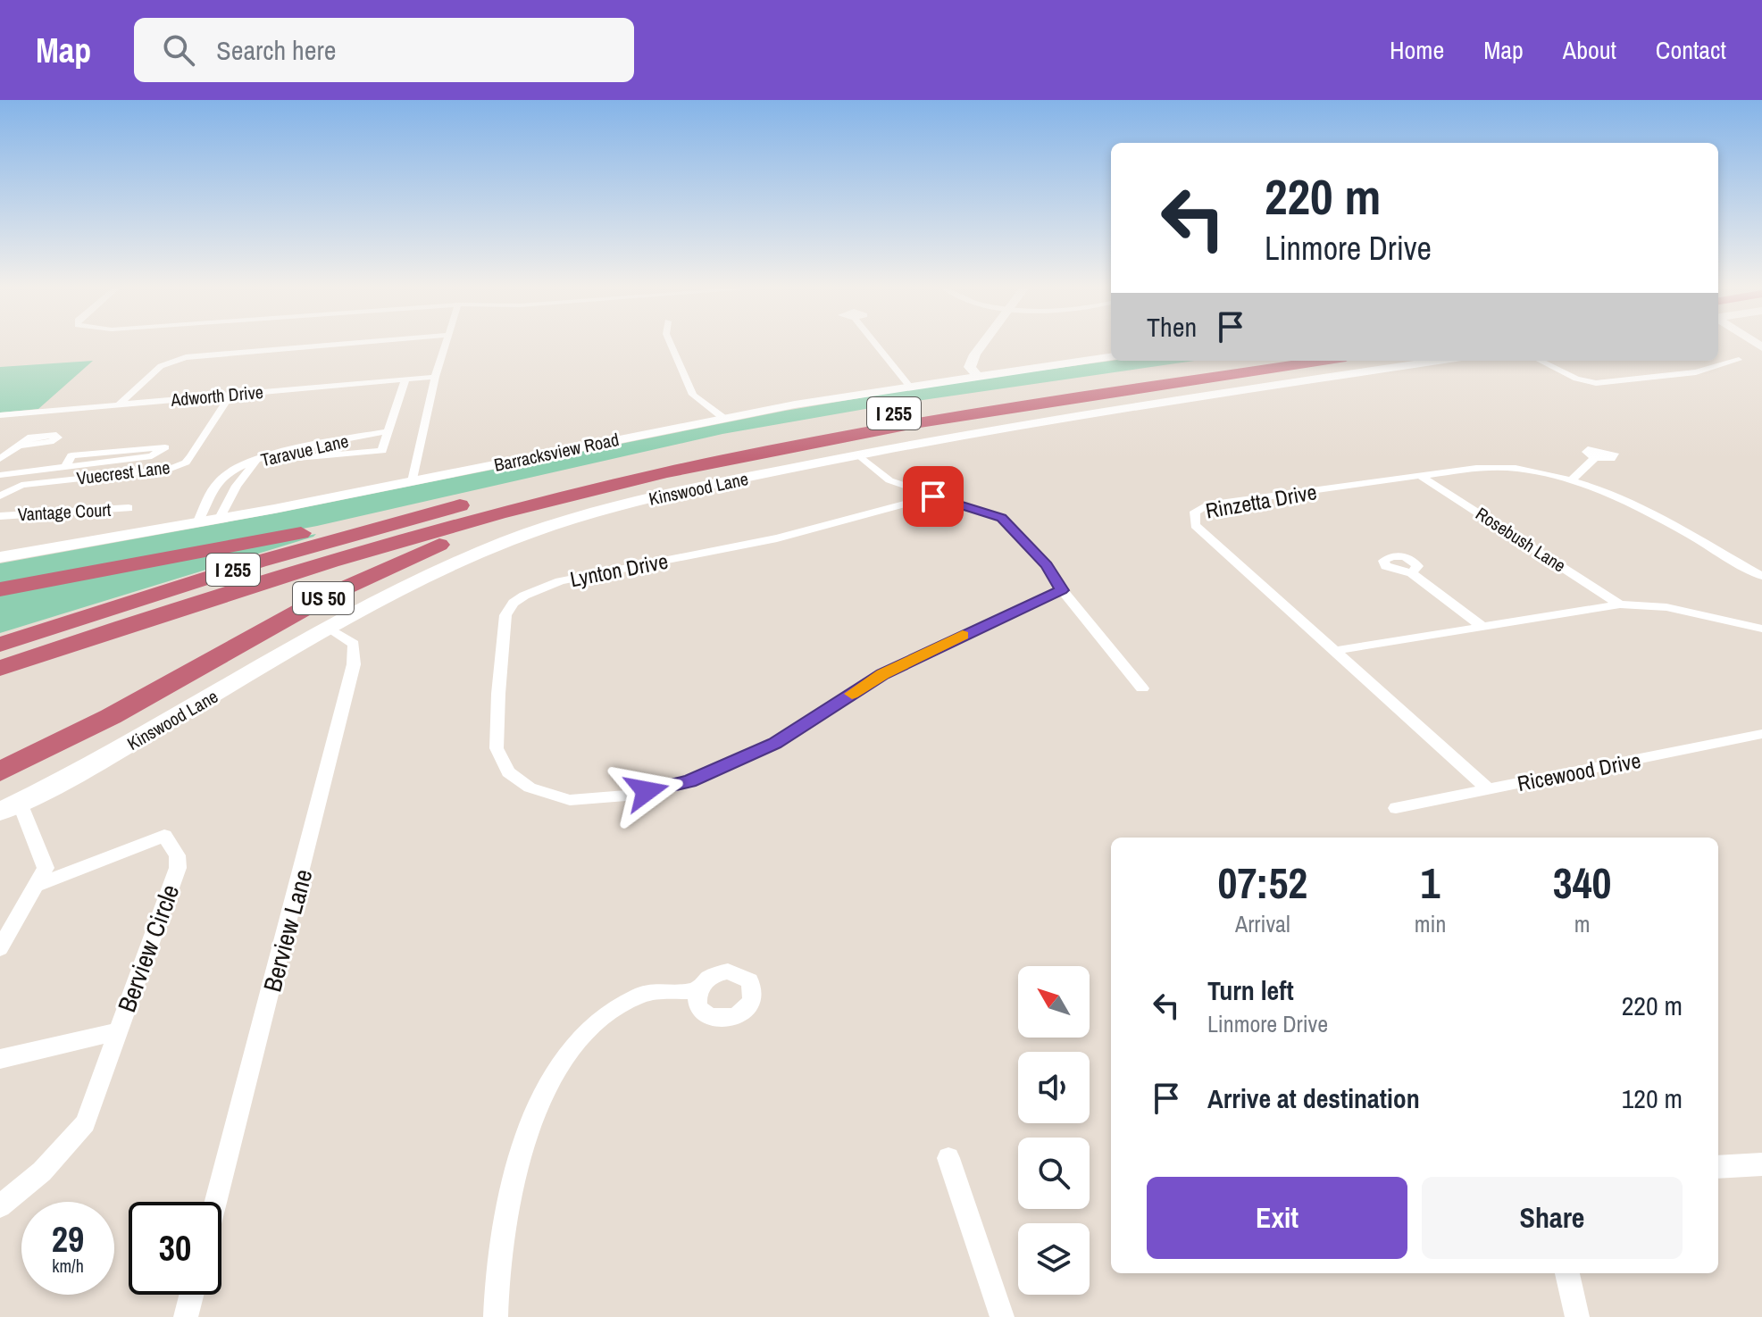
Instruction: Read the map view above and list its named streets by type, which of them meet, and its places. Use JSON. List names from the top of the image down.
{
  "streets": {
    "highway": ["I 255", "US 50"],
    "street": [
      "Adworth Drive",
      "Taravue Lane",
      "Barracksview Road",
      "Vuecrest Lane",
      "Kinswood Lane",
      "Rinzetta Drive",
      "Vantage Court",
      "Rosebush Lane",
      "Lynton Drive",
      "Ricewood Drive",
      "Berview Lane",
      "Berview Circle"
    ]
  },
  "crossings": [
    ["Adworth Drive", "Vuecrest Lane"],
    ["I 255", "US 50"],
    ["Taravue Lane", "Barracksview Road"],
    ["Kinswood Lane", "Berview Lane"],
    ["Rinzetta Drive", "Rosebush Lane"],
    ["Rinzetta Drive", "Ricewood Drive"]
  ],
  "north": "top left",
  "page": {
    "header": "Map",
    "search": "Search here",
    "nav": [
      "Home",
      "Map",
      "About",
      "Contact"
    ],
    "turn": ["220 m", "Linmore Drive"],
    "then": "Then",
    "eta": [
      "07:52",
      "Arrival",
      "1",
      "min",
      "340",
      "m"
    ],
    "list": [
      {
        "name": "Turn left",
        "note": "Linmore Drive",
        "value": "220 m"
      },
      {
        "name": "Arrive at destination",
        "value": "120 m"
      }
    ],
    "buttons": ["Exit", "Share"],
    "speed": "29 km/h",
    "limit": "30"
  }
}
